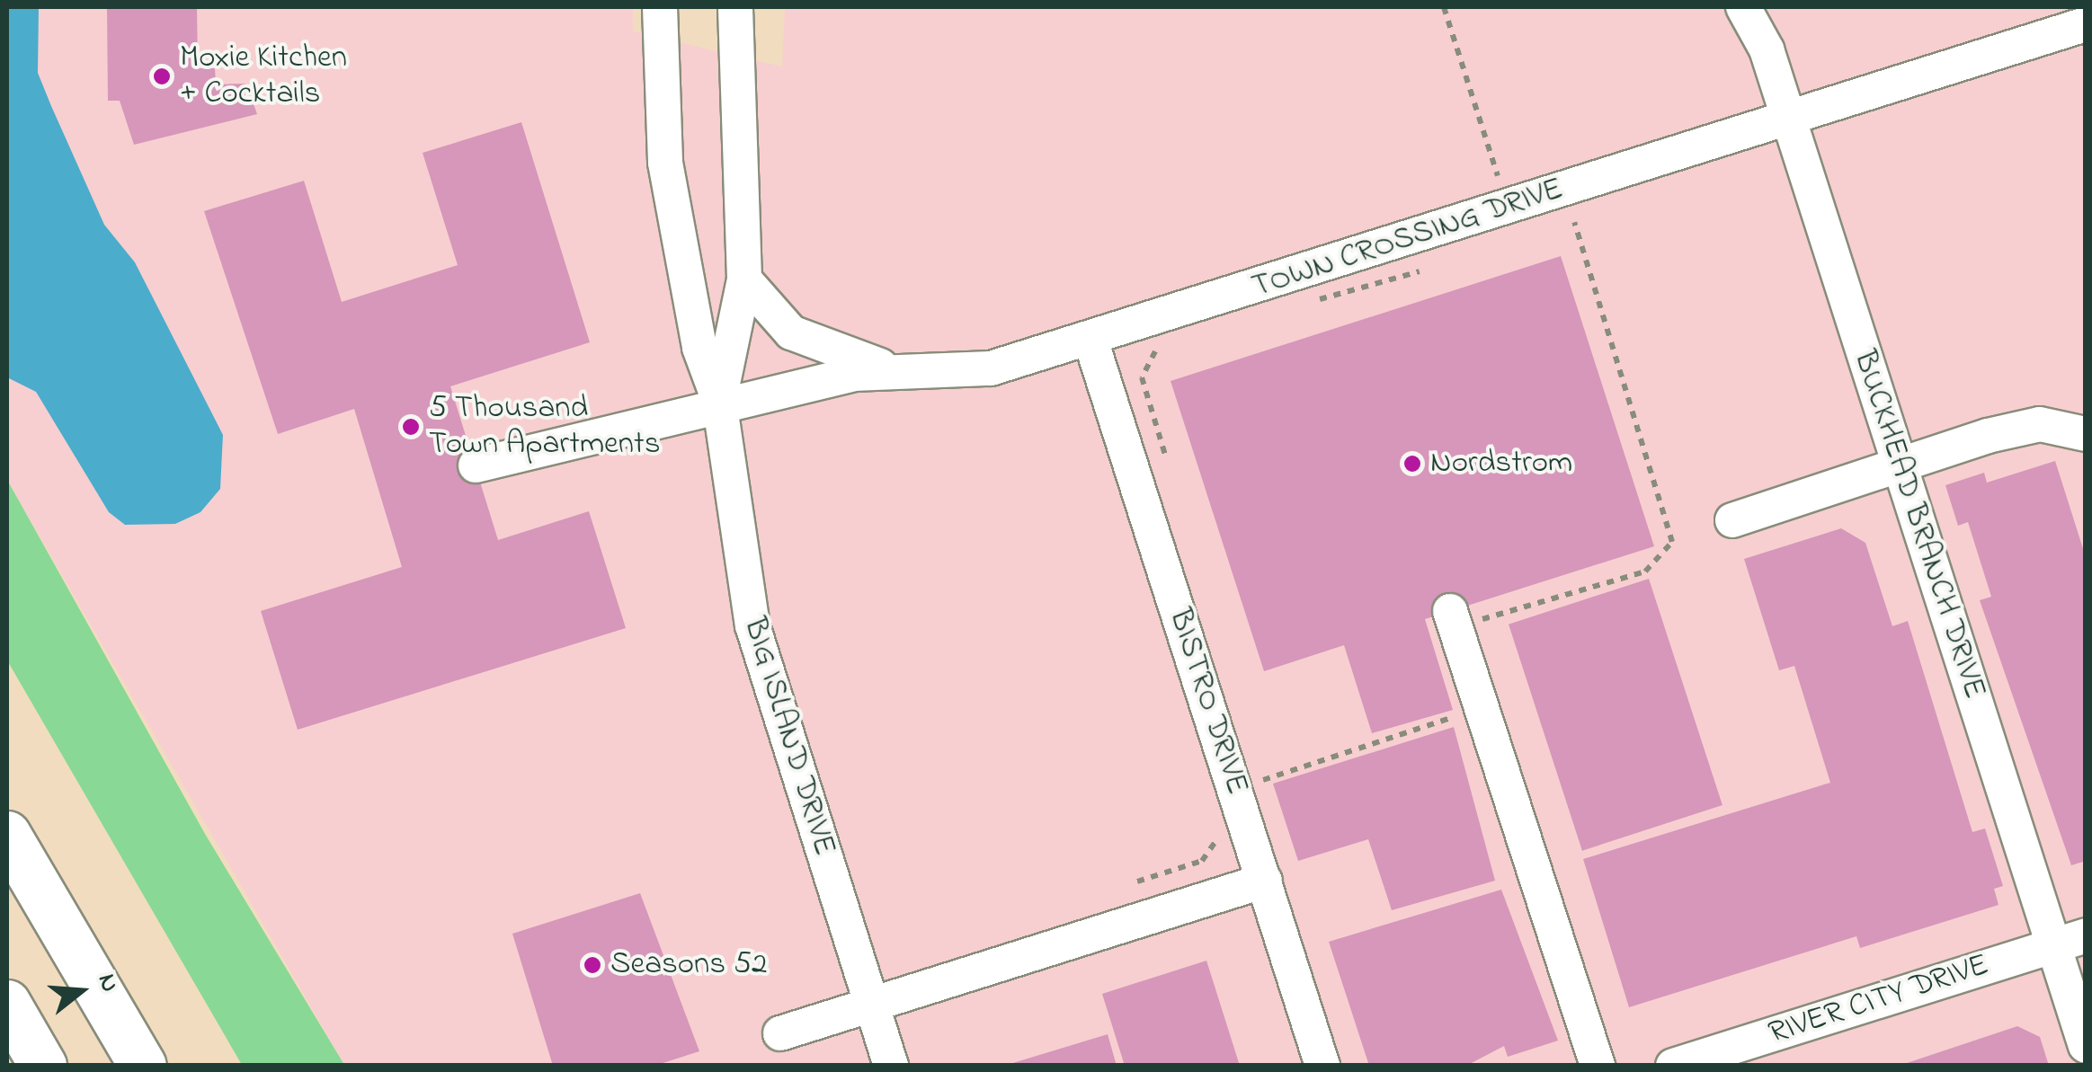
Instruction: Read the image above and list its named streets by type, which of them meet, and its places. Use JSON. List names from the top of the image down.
{
  "streets": {
    "street": [
      "TOWN CROSSING DRIVE",
      "BUCKHEAD BRANCH DRIVE",
      "BISTRO DRIVE",
      "BIG ISLAND DRIVE",
      "RIVER CITY DRIVE"
    ]
  },
  "crossings": [
    ["TOWN CROSSING DRIVE", "BUCKHEAD BRANCH DRIVE"],
    ["TOWN CROSSING DRIVE", "BISTRO DRIVE"],
    ["TOWN CROSSING DRIVE", "BIG ISLAND DRIVE"],
    ["BUCKHEAD BRANCH DRIVE", "RIVER CITY DRIVE"]
  ],
  "places": [
    "Moxie Kitchen + Cocktails",
    "5 Thousand Town Apartments",
    "Nordstrom",
    "Seasons 52"
  ],
  "north": "right"
}
